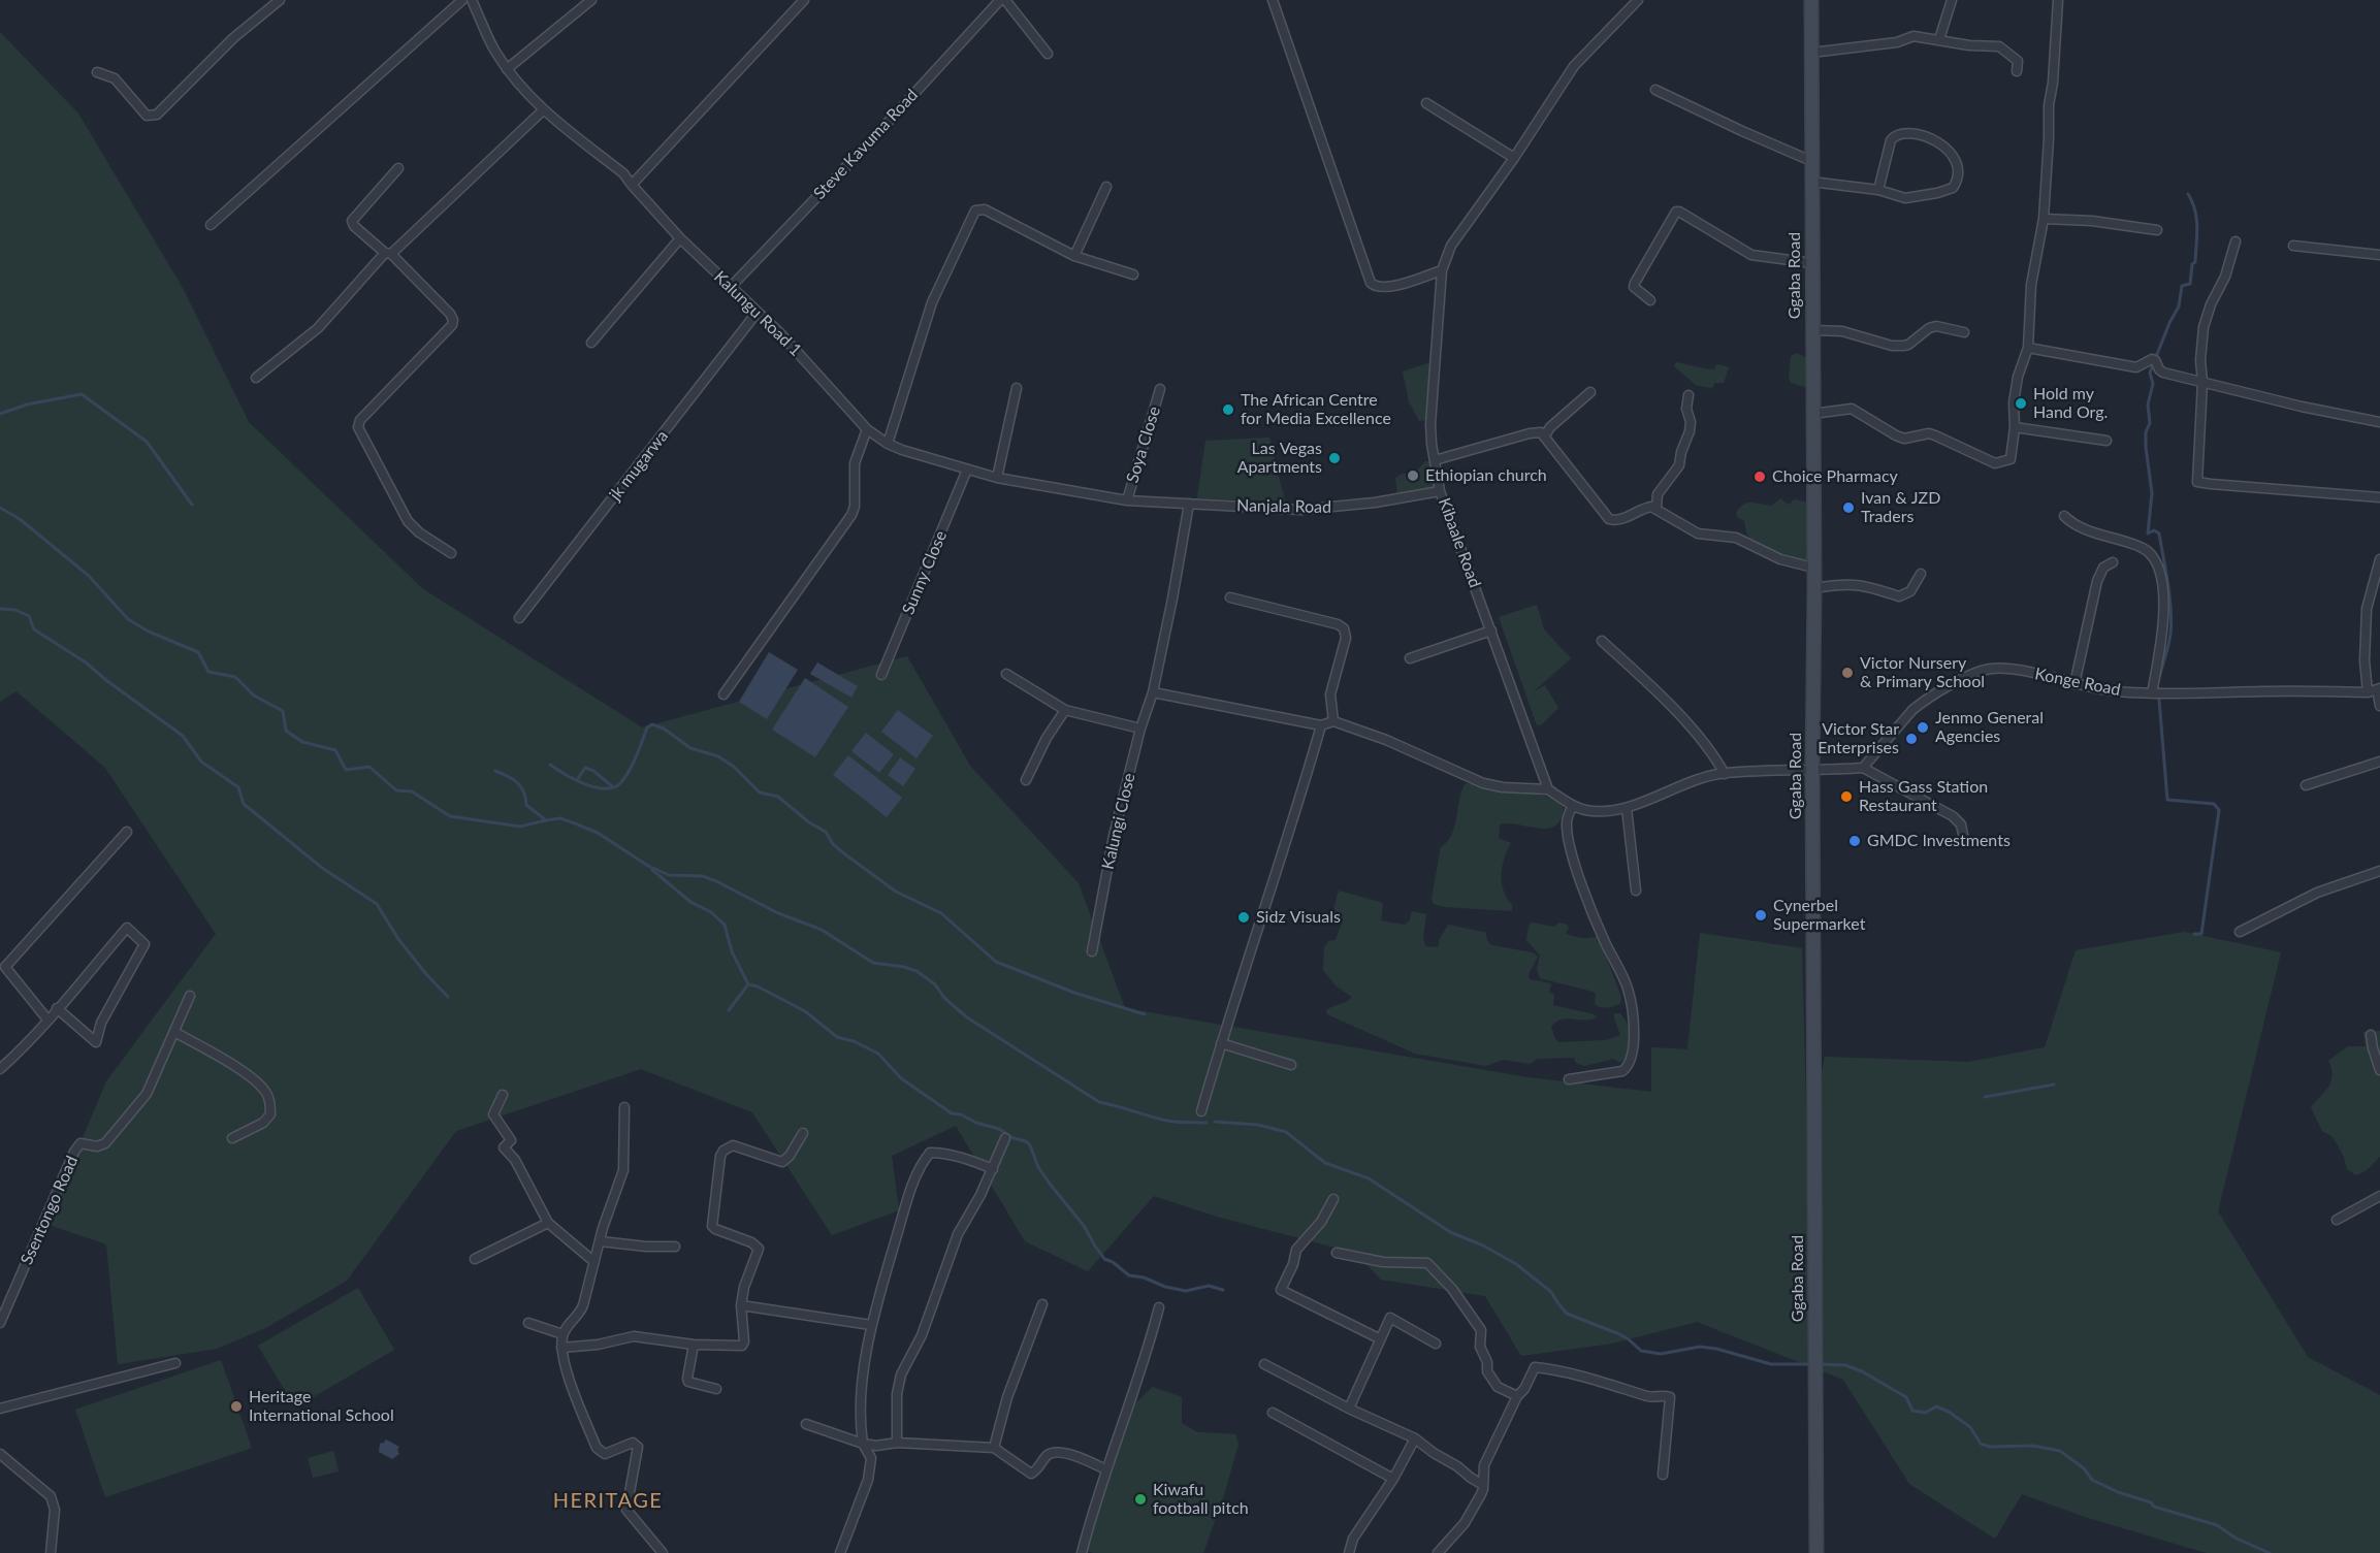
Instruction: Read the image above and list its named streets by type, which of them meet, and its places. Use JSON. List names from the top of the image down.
{
  "streets": {
    "main road": ["Ggaba Road"],
    "street": [
      "Steve Kavuma Road",
      "Kalungu Road 1",
      "Soya Close",
      "jk mugarwa",
      "Nanjala Road",
      "Kibaale Road",
      "Sunny Close",
      "Konge Road",
      "Kalungi Close",
      "Ssentongo Road"
    ]
  },
  "crossings": [
    ["Steve Kavuma Road", "Kalungu Road 1"],
    ["Kalungu Road 1", "Soya Close"],
    ["Kalungu Road 1", "jk mugarwa"],
    ["Kalungu Road 1", "Nanjala Road"],
    ["Kalungu Road 1", "Sunny Close"],
    ["Soya Close", "Nanjala Road"],
    ["Nanjala Road", "Kibaale Road"],
    ["Nanjala Road", "Kalungi Close"]
  ],
  "districts": ["HERITAGE"],
  "places": [
    "Hold my Hand Org.",
    "The African Centre for Media Excellence",
    "Las Vegas Apartments",
    "Ethiopian church",
    "Choice Pharmacy",
    "Ivan & JZD Traders",
    "Victor Nursery & Primary School",
    "Jenmo General Agencies",
    "Victor Star Enterprises",
    "Hass Gass Station Restaurant",
    "GMDC Investments",
    "Cynerbel Supermarket",
    "Sidz Visuals",
    "Heritage International School",
    "Kiwafu football pitch"
  ]
}
